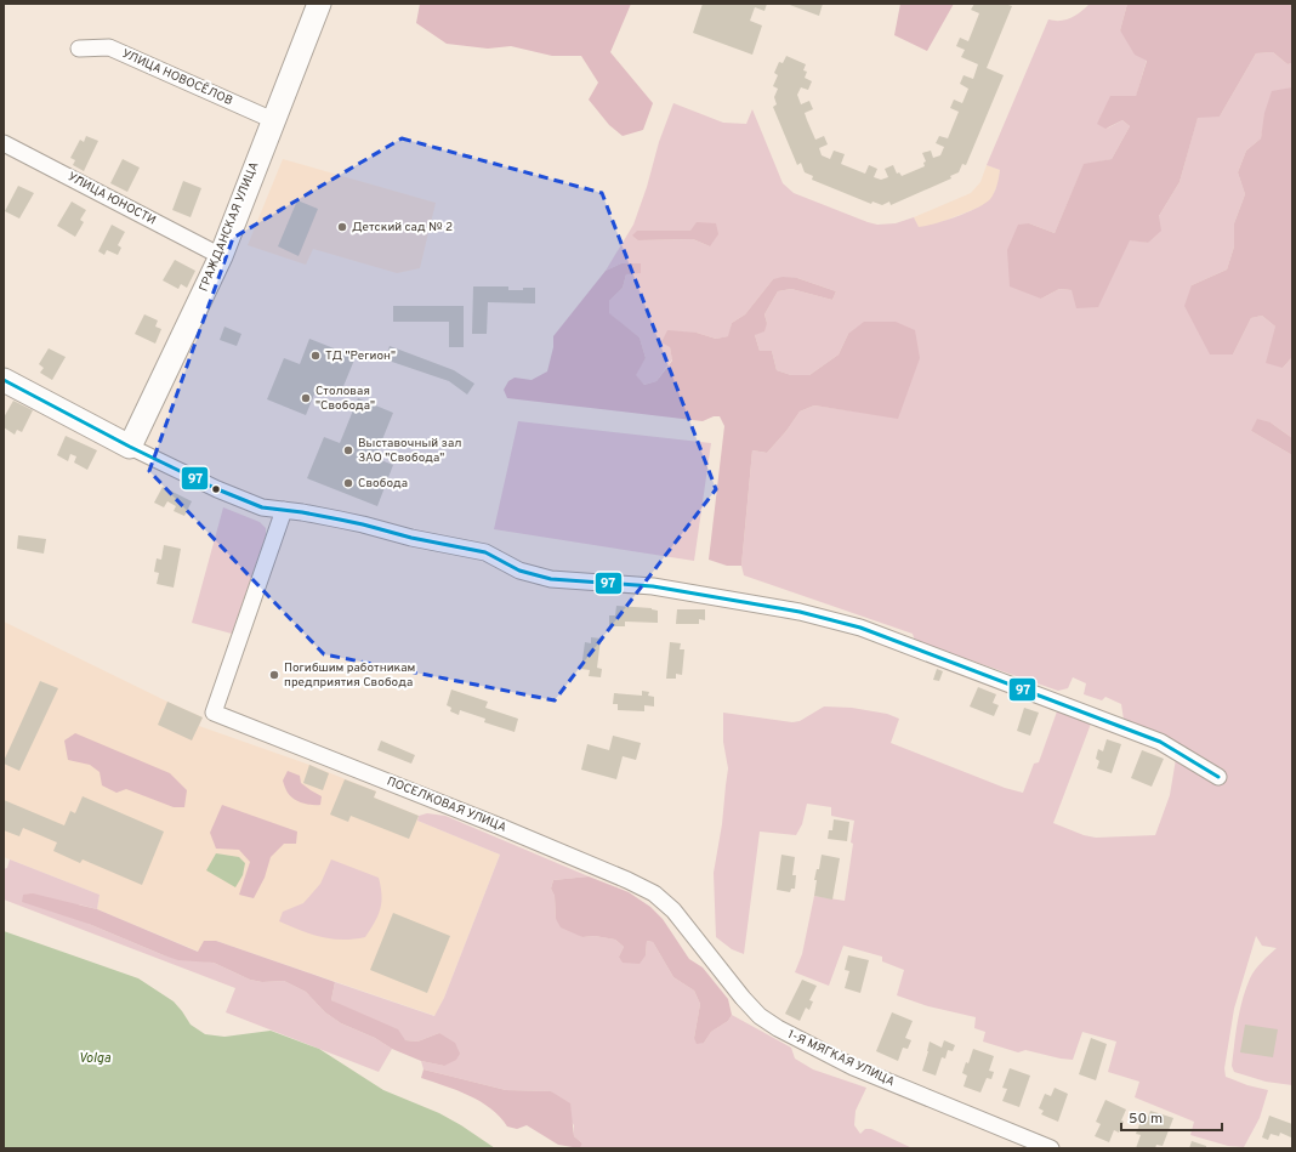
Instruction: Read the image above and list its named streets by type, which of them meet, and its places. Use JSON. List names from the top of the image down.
{
  "streets": {
    "street": [
      "УЛИЦА НОВОСЁЛОВ",
      "УЛИЦА ЮНОСТИ",
      "ГРАЖДАНСКАЯ УЛИЦА",
      "ПОСЕЛКОВАЯ УЛИЦА",
      "1-Я МЯГКАЯ УЛИЦА"
    ]
  },
  "crossings": [
    ["УЛИЦА НОВОСЁЛОВ", "ГРАЖДАНСКАЯ УЛИЦА"],
    ["УЛИЦА ЮНОСТИ", "ГРАЖДАНСКАЯ УЛИЦА"],
    ["ПОСЕЛКОВАЯ УЛИЦА", "1-Я МЯГКАЯ УЛИЦА"]
  ],
  "water": ["Volga"],
  "places": [
    "Детский сад № 2",
    "ТД \"Регион\"",
    "Столовая \"Свобода\"",
    "Выставочный зал ЗАО \"Свобода\"",
    "Свобода",
    "Погибшим работникам предприятия Свобода"
  ],
  "lines": ["transit line 97"],
  "scale_bar": "50 m"
}
